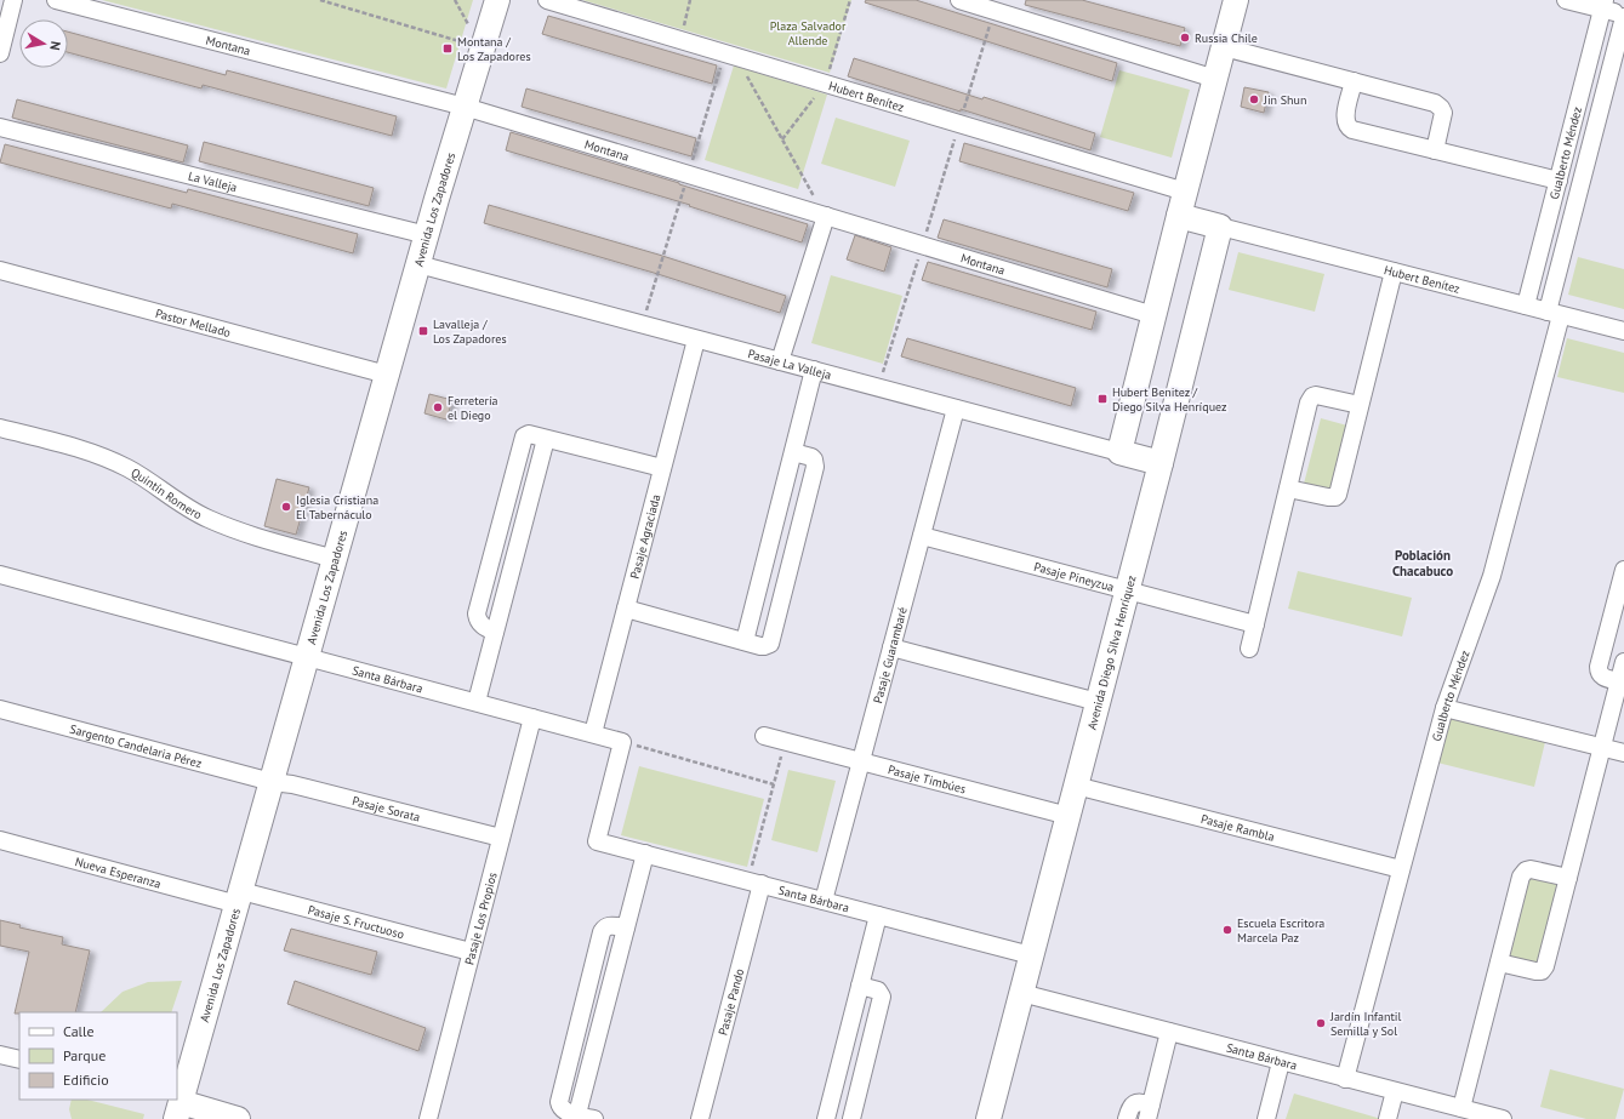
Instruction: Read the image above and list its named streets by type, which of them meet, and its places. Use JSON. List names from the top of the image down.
{
  "streets": {
    "street": [
      "Montana",
      "Hubert Benítez",
      "Gualberto Méndez",
      "La Valleja",
      "Avenida Los Zapadores",
      "Pastor Mellado",
      "Pasaje La Valleja",
      "Quintín Romero",
      "Pasaje Agraciada",
      "Pasaje Pineyzua",
      "Avenida Diego Silva Henríquez",
      "Pasaje Guarambaré",
      "Santa Bárbara",
      "Sargento Candelaria Pérez",
      "Pasaje Timbúes",
      "Pasaje Sorata",
      "Pasaje Rambla",
      "Nueva Esperanza",
      "Pasaje Los Propios",
      "Pasaje S. Fructuoso",
      "Pasaje Pando"
    ]
  },
  "crossings": [
    ["Montana", "Avenida Los Zapadores"],
    ["Hubert Benítez", "Gualberto Méndez"],
    ["Hubert Benítez", "Avenida Diego Silva Henríquez"],
    ["Gualberto Méndez", "Santa Bárbara"],
    ["Gualberto Méndez", "Pasaje Rambla"],
    ["La Valleja", "Avenida Los Zapadores"],
    ["Avenida Los Zapadores", "Pastor Mellado"],
    ["Avenida Los Zapadores", "Pasaje La Valleja"],
    ["Avenida Los Zapadores", "Quintín Romero"],
    ["Avenida Los Zapadores", "Santa Bárbara"],
    ["Avenida Los Zapadores", "Sargento Candelaria Pérez"],
    ["Avenida Los Zapadores", "Pasaje Sorata"],
    ["Avenida Los Zapadores", "Nueva Esperanza"],
    ["Avenida Los Zapadores", "Pasaje S. Fructuoso"],
    ["Pasaje La Valleja", "Pasaje Agraciada"],
    ["Pasaje La Valleja", "Avenida Diego Silva Henríquez"],
    ["Pasaje La Valleja", "Pasaje Guarambaré"],
    ["Pasaje Agraciada", "Santa Bárbara"],
    ["Pasaje Pineyzua", "Avenida Diego Silva Henríquez"],
    ["Pasaje Pineyzua", "Pasaje Guarambaré"],
    ["Avenida Diego Silva Henríquez", "Santa Bárbara"],
    ["Avenida Diego Silva Henríquez", "Pasaje Timbúes"],
    ["Avenida Diego Silva Henríquez", "Pasaje Rambla"],
    ["Pasaje Guarambaré", "Santa Bárbara"],
    ["Pasaje Guarambaré", "Pasaje Timbúes"],
    ["Santa Bárbara", "Pasaje Los Propios"],
    ["Santa Bárbara", "Pasaje Pando"],
    ["Sargento Candelaria Pérez", "Pasaje Sorata"],
    ["Pasaje Sorata", "Pasaje Los Propios"],
    ["Nueva Esperanza", "Pasaje S. Fructuoso"],
    ["Pasaje Los Propios", "Pasaje S. Fructuoso"]
  ],
  "districts": ["Población Chacabuco"],
  "parks": ["Plaza Salvador Allende"],
  "places": {
    "other": [
      "Russia Chile",
      "Jin Shun",
      "Ferretería el Diego",
      "Iglesia Cristiana El Tabernáculo",
      "Escuela Escritora Marcela Paz",
      "Jardín Infantil Semilla y Sol"
    ],
    "transit": ["Montana / Los Zapadores", "Lavalleja / Los Zapadores", "Hubert Benitez / Diego Silva Henríquez"]
  },
  "legend": ["Calle", "Parque", "Edificio"],
  "north": "right"
}
